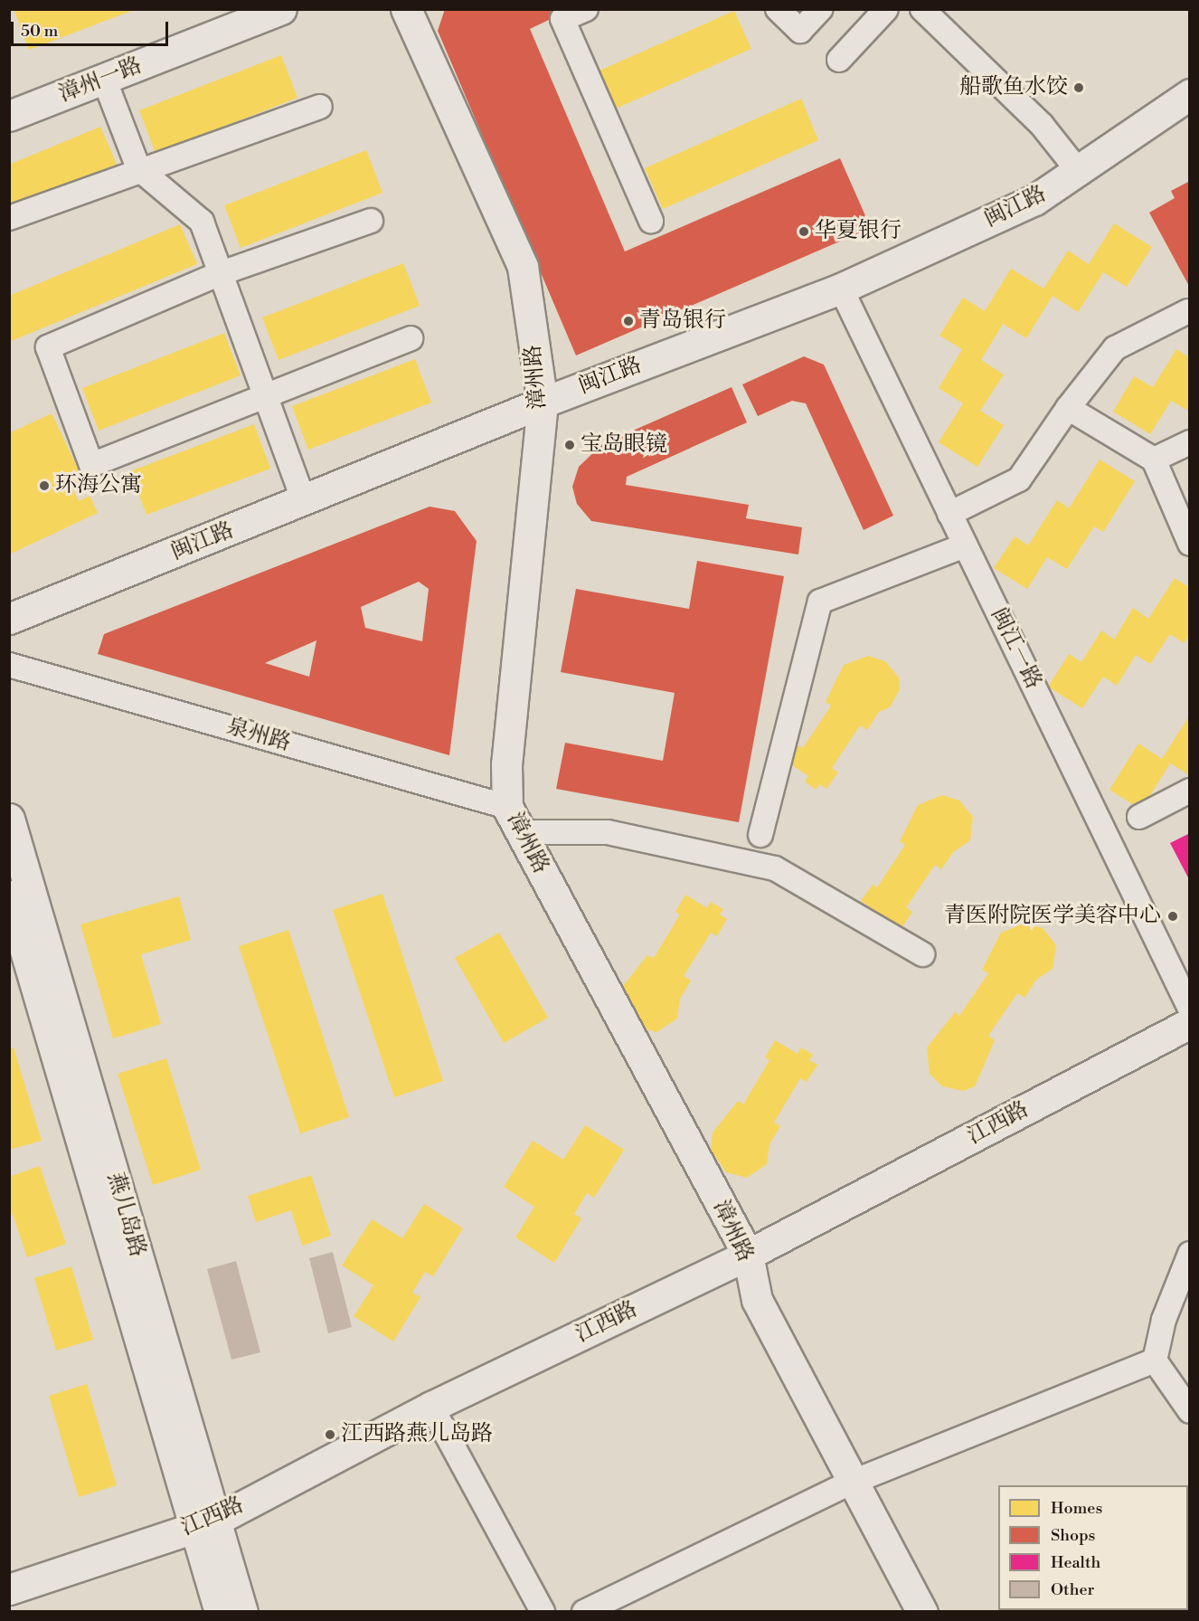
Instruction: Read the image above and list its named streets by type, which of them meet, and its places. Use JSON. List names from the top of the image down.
{
  "streets": {
    "street": [
      "漳州一路",
      "闽江路",
      "漳州路",
      "闽江一路",
      "泉州路",
      "江西路",
      "燕儿岛路"
    ]
  },
  "crossings": [
    ["闽江路", "漳州路"],
    ["闽江路", "闽江一路"],
    ["漳州路", "泉州路"],
    ["漳州路", "江西路"],
    ["江西路", "燕儿岛路"]
  ],
  "places": [
    "船歌鱼水饺",
    "华夏银行",
    "青岛银行",
    "宝岛眼镜",
    "环海公寓",
    "青医附院医学美容中心",
    "江西路燕儿岛路"
  ],
  "legend": [
    "Homes",
    "Shops",
    "Health",
    "Other"
  ],
  "scale_bar": "50 m"
}
